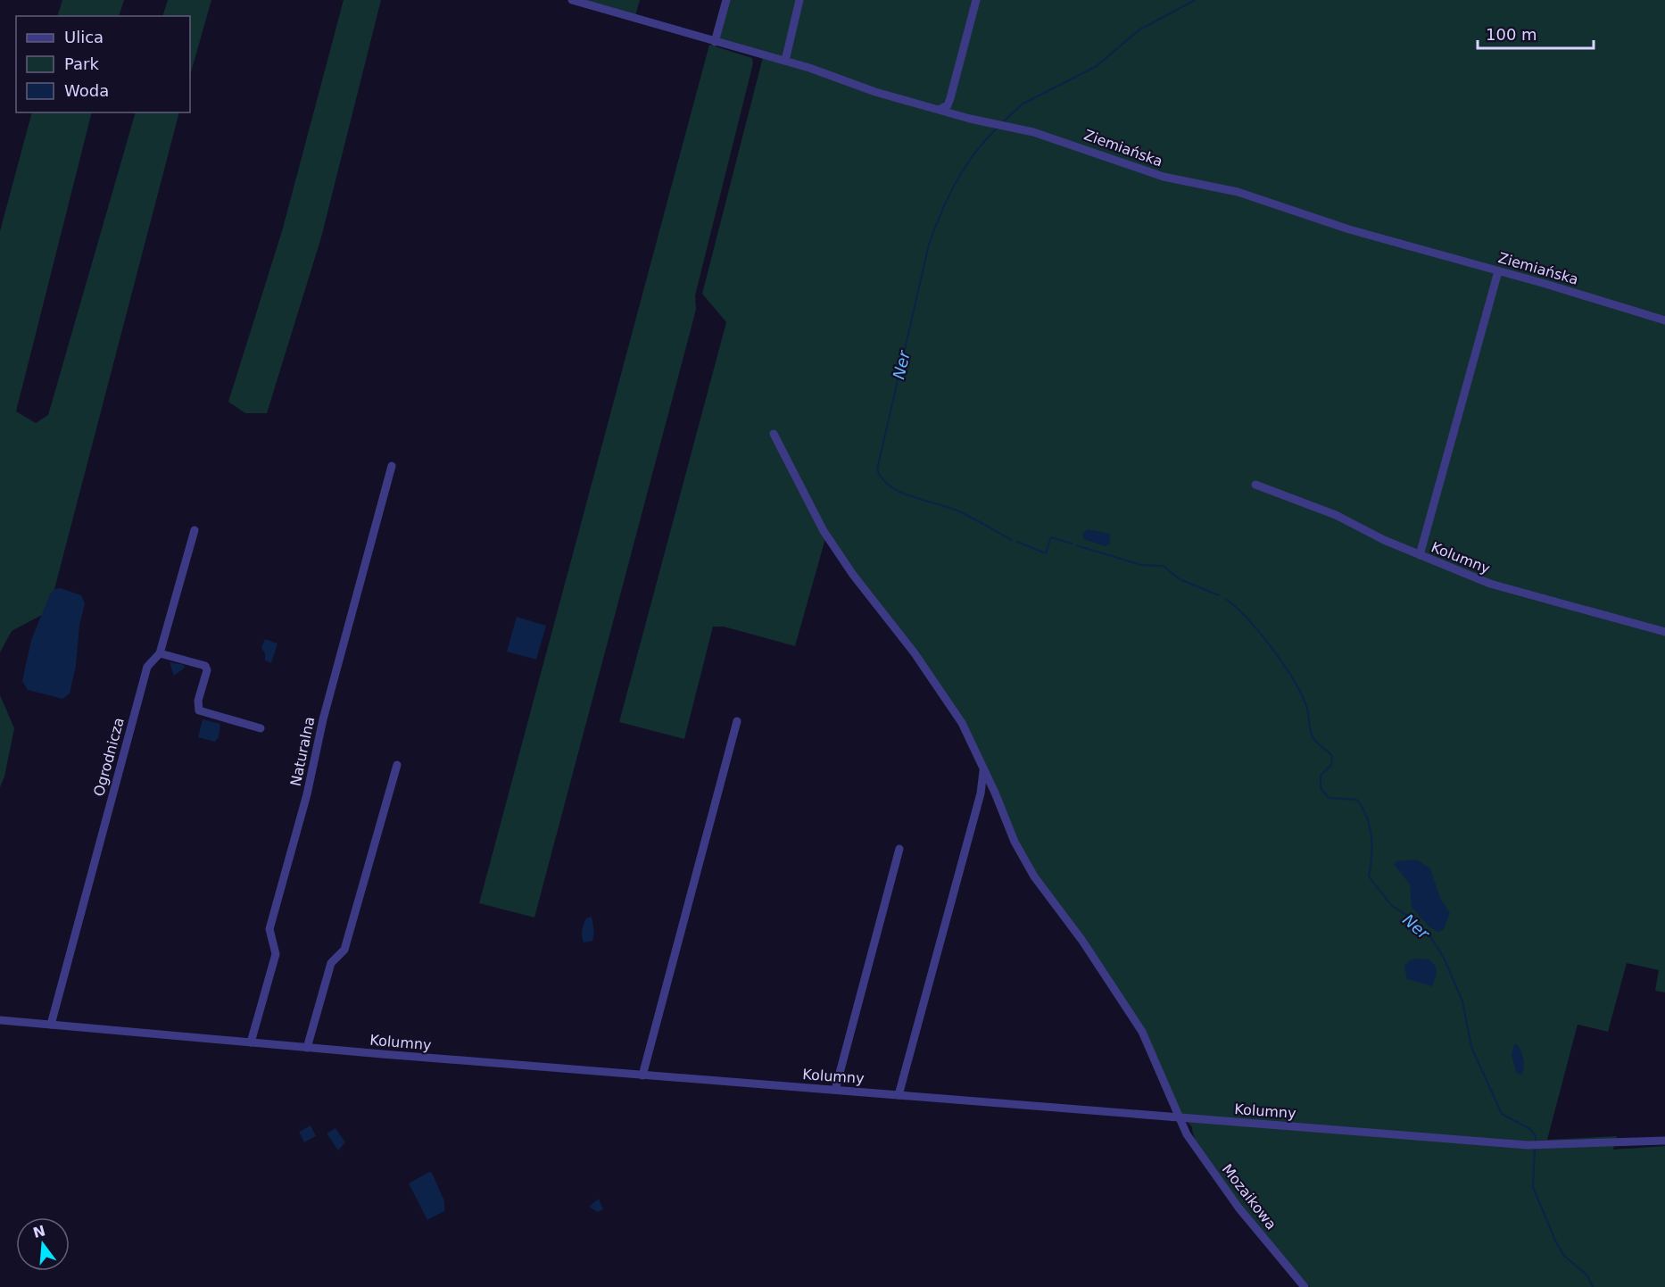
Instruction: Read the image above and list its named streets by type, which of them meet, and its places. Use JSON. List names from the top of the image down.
{
  "streets": {
    "street": [
      "Ziemiańska",
      "Kolumny",
      "Naturalna",
      "Ogrodnicza",
      "Mozaikowa"
    ]
  },
  "crossings": [
    ["Kolumny", "Naturalna"],
    ["Kolumny", "Ogrodnicza"],
    ["Kolumny", "Mozaikowa"]
  ],
  "water": ["Ner"],
  "legend": ["Ulica", "Park", "Woda"],
  "scale_bar": "100 m",
  "north": "top"
}
